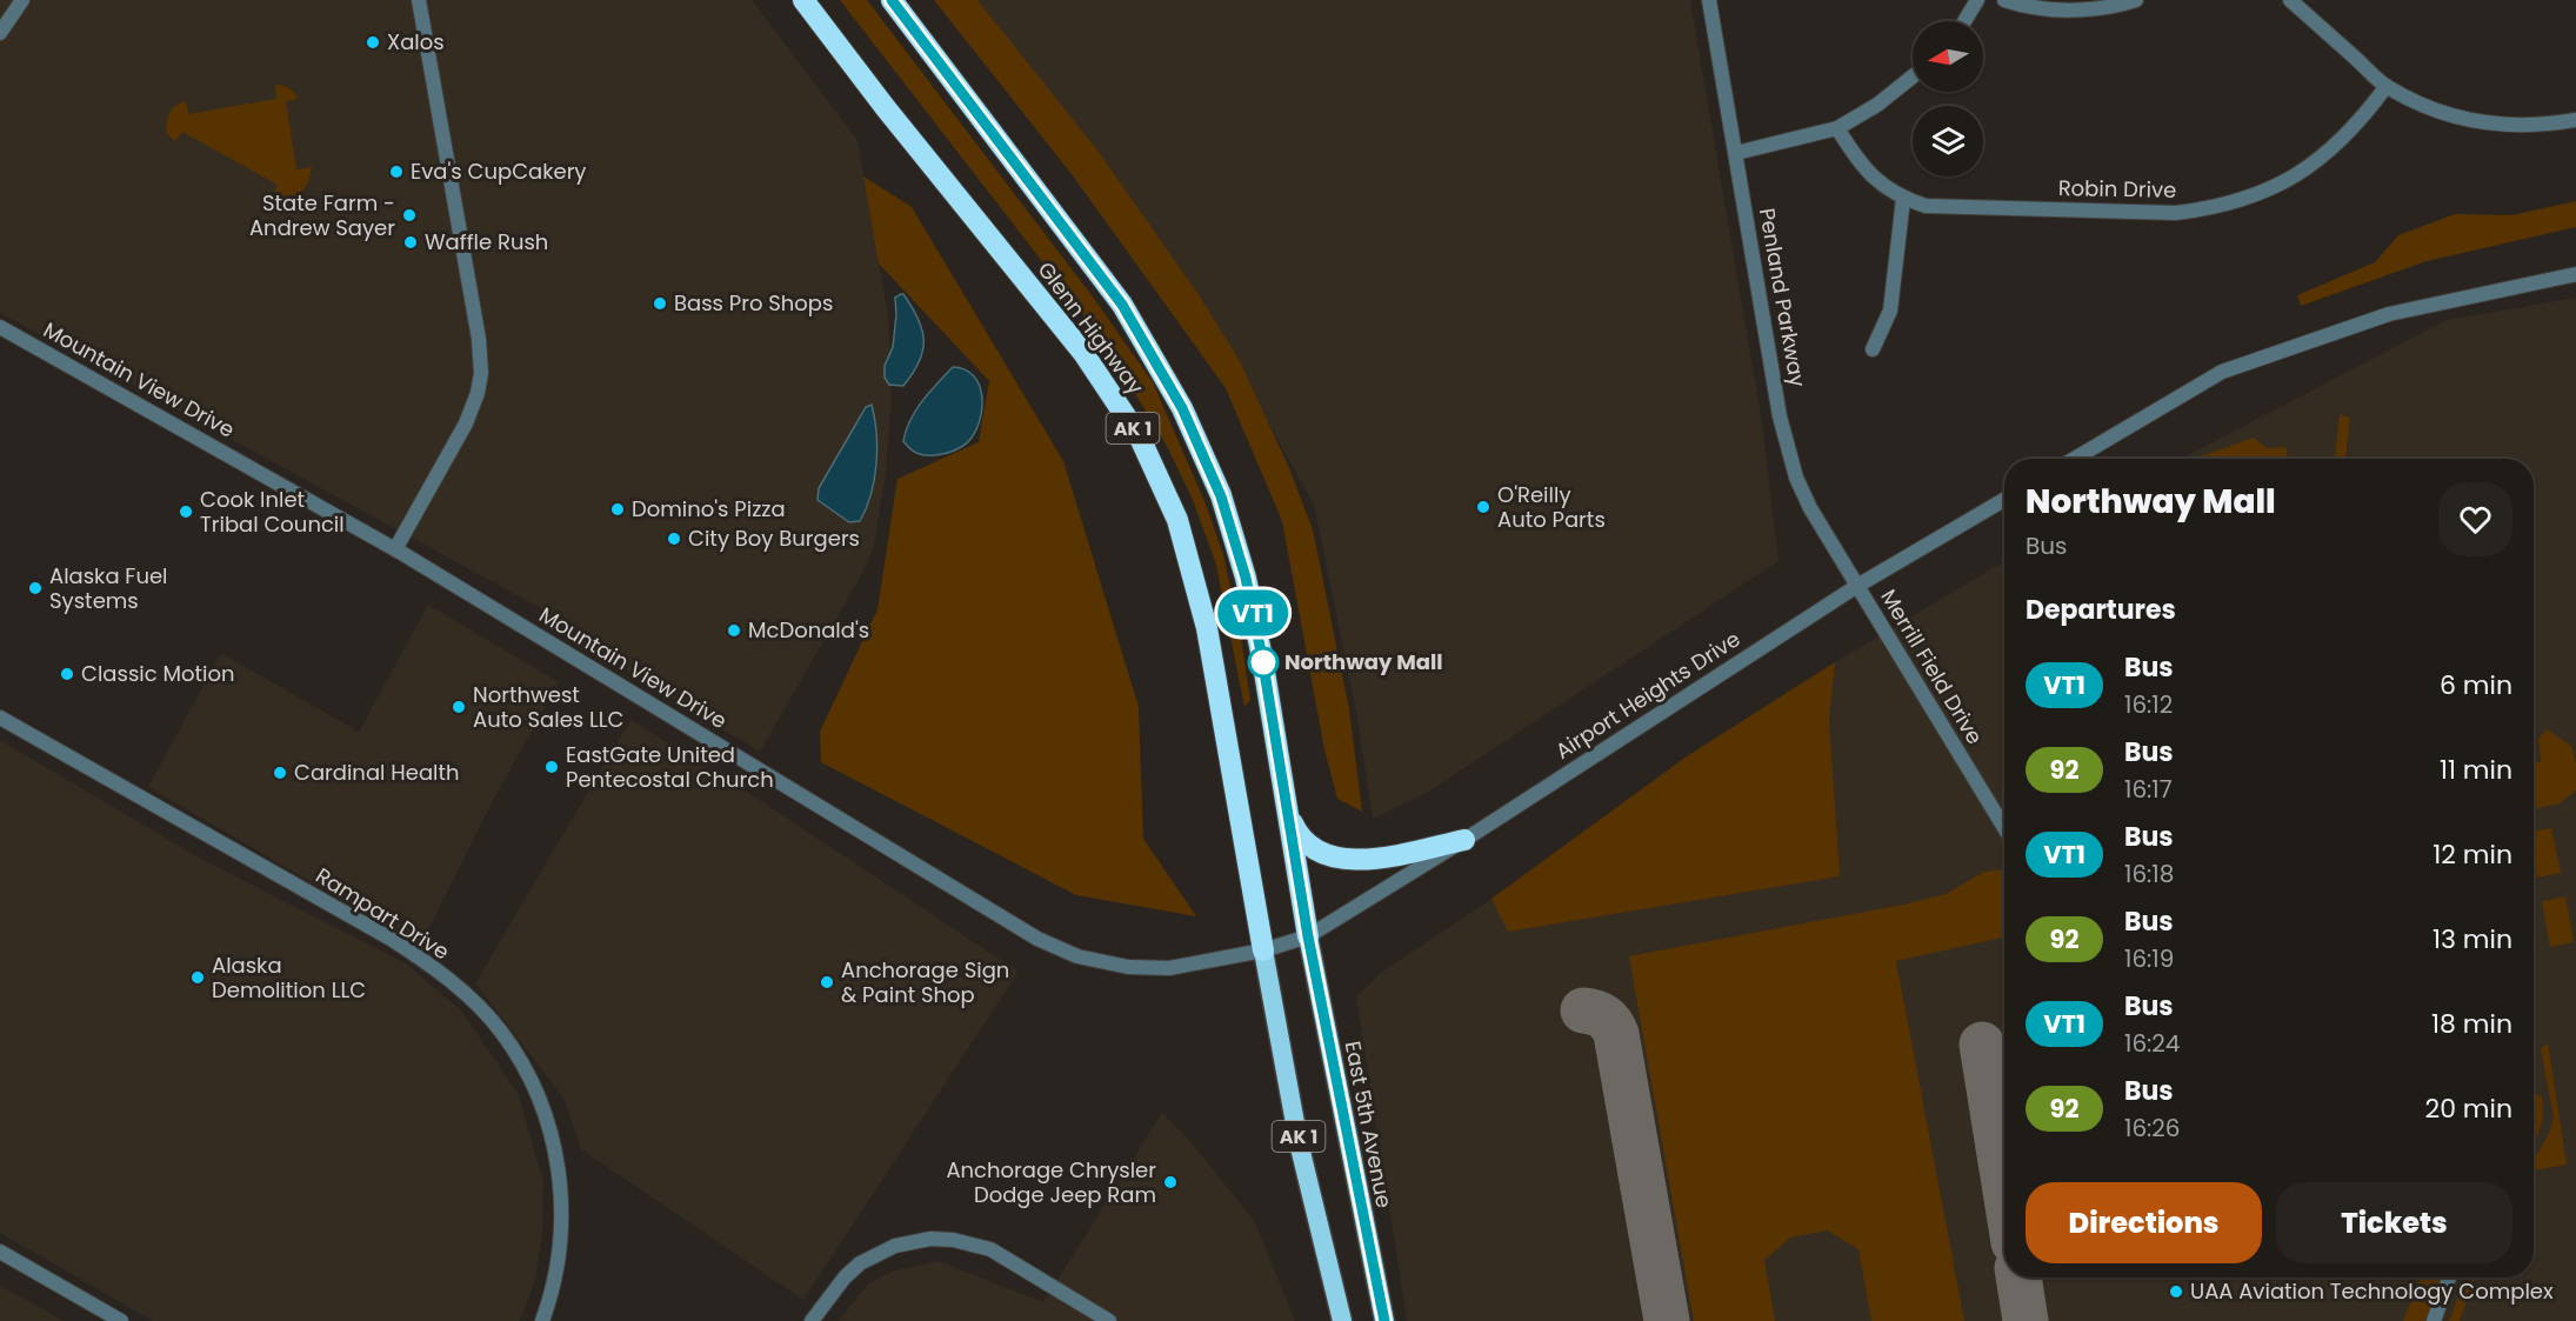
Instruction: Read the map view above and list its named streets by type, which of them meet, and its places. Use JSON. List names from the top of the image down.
{
  "streets": {
    "highway": ["Glenn Highway", "AK 1", "East 5th Avenue"],
    "street": [
      "Robin Drive",
      "Penland Parkway",
      "Mountain View Drive",
      "Merrill Field Drive",
      "Airport Heights Drive",
      "Rampart Drive"
    ]
  },
  "crossings": [
    ["Penland Parkway", "Merrill Field Drive"],
    ["Penland Parkway", "Airport Heights Drive"],
    ["Glenn Highway", "Mountain View Drive"],
    ["Glenn Highway", "AK 1"],
    ["Glenn Highway", "Airport Heights Drive"],
    ["Glenn Highway", "East 5th Avenue"],
    ["Mountain View Drive", "AK 1"],
    ["Mountain View Drive", "Airport Heights Drive"],
    ["Mountain View Drive", "East 5th Avenue"],
    ["Merrill Field Drive", "Airport Heights Drive"],
    ["Airport Heights Drive", "East 5th Avenue"]
  ],
  "places": [
    "Xalos",
    "Eva's CupCakery",
    "State Farm - Andrew Sayer",
    "Waffle Rush",
    "Bass Pro Shops",
    "O'Reilly Auto Parts",
    "Domino's Pizza",
    "Cook Inlet Tribal Council",
    "City Boy Burgers",
    "Alaska Fuel Systems",
    "McDonald's",
    "Northway Mall",
    "Classic Motion",
    "Northwest Auto Sales LLC",
    "EastGate United Pentecostal Church",
    "Cardinal Health",
    "Alaska Demolition LLC",
    "Anchorage Sign & Paint Shop",
    "Anchorage Chrysler Dodge Jeep Ram",
    "UAA Aviation Technology Complex"
  ],
  "lines": ["bus line VT1"],
  "north": "left",
  "page": {
    "on_map": "VT1",
    "heading": [
      ["Northway Mall", "Bus"],
      "Departures"
    ],
    "list": [
      {
        "mark": "VT1",
        "name": "Bus",
        "note": "16:12",
        "value": "6 min"
      },
      {
        "mark": "92",
        "name": "Bus",
        "note": "16:17",
        "value": "11 min"
      },
      {
        "mark": "VT1",
        "name": "Bus",
        "note": "16:18",
        "value": "12 min"
      },
      {
        "mark": "92",
        "name": "Bus",
        "note": "16:19",
        "value": "13 min"
      },
      {
        "mark": "VT1",
        "name": "Bus",
        "note": "16:24",
        "value": "18 min"
      },
      {
        "mark": "92",
        "name": "Bus",
        "note": "16:26",
        "value": "20 min"
      }
    ],
    "buttons": ["Directions", "Tickets"]
  }
}
